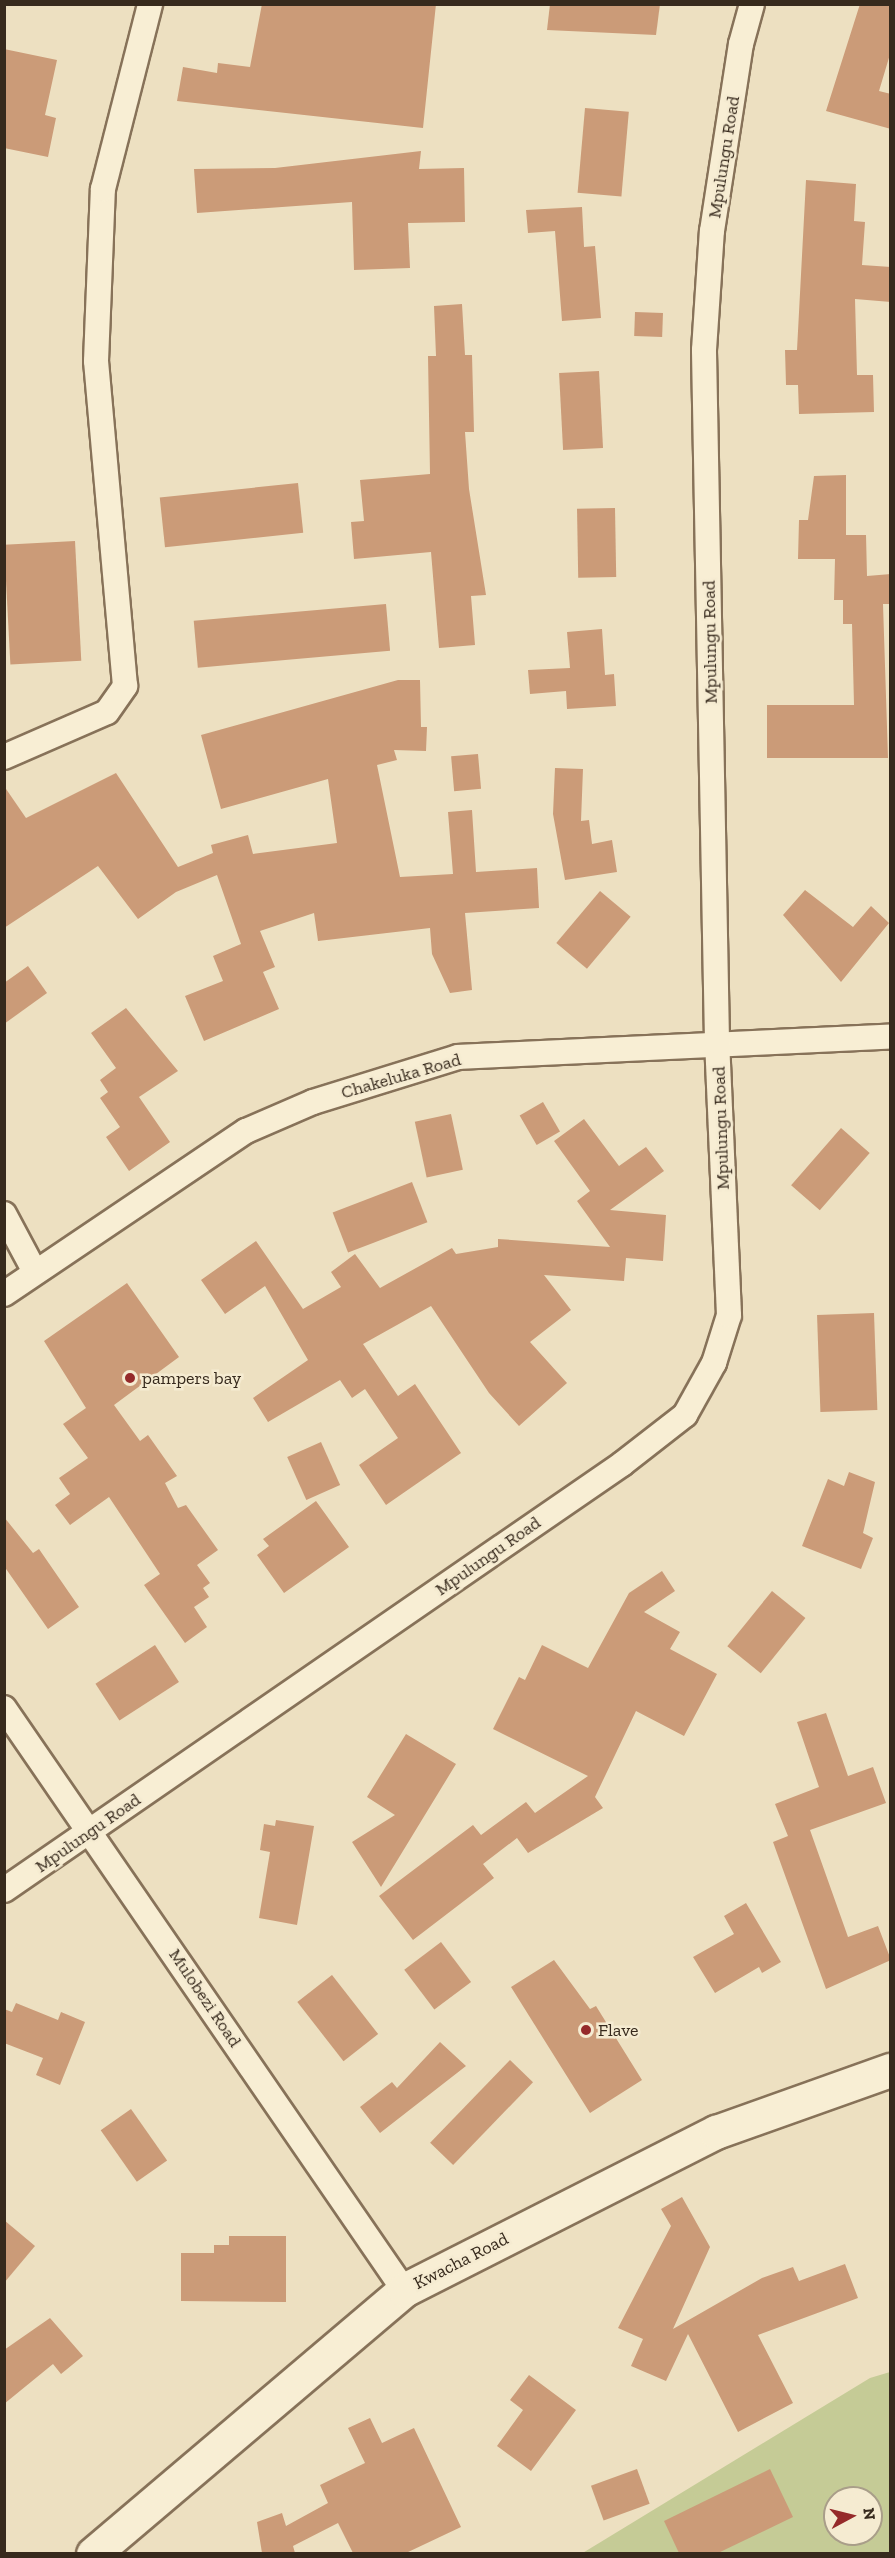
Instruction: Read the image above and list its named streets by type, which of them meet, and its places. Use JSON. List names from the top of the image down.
{
  "streets": {
    "main road": ["Kwacha Road"],
    "street": ["Mpulungu Road", "Chakeluka Road", "Mulobezi Road"]
  },
  "crossings": [
    ["Mpulungu Road", "Chakeluka Road"],
    ["Mpulungu Road", "Mulobezi Road"],
    ["Mulobezi Road", "Kwacha Road"]
  ],
  "places": ["pampers bay", "Flave"],
  "north": "right"
}
